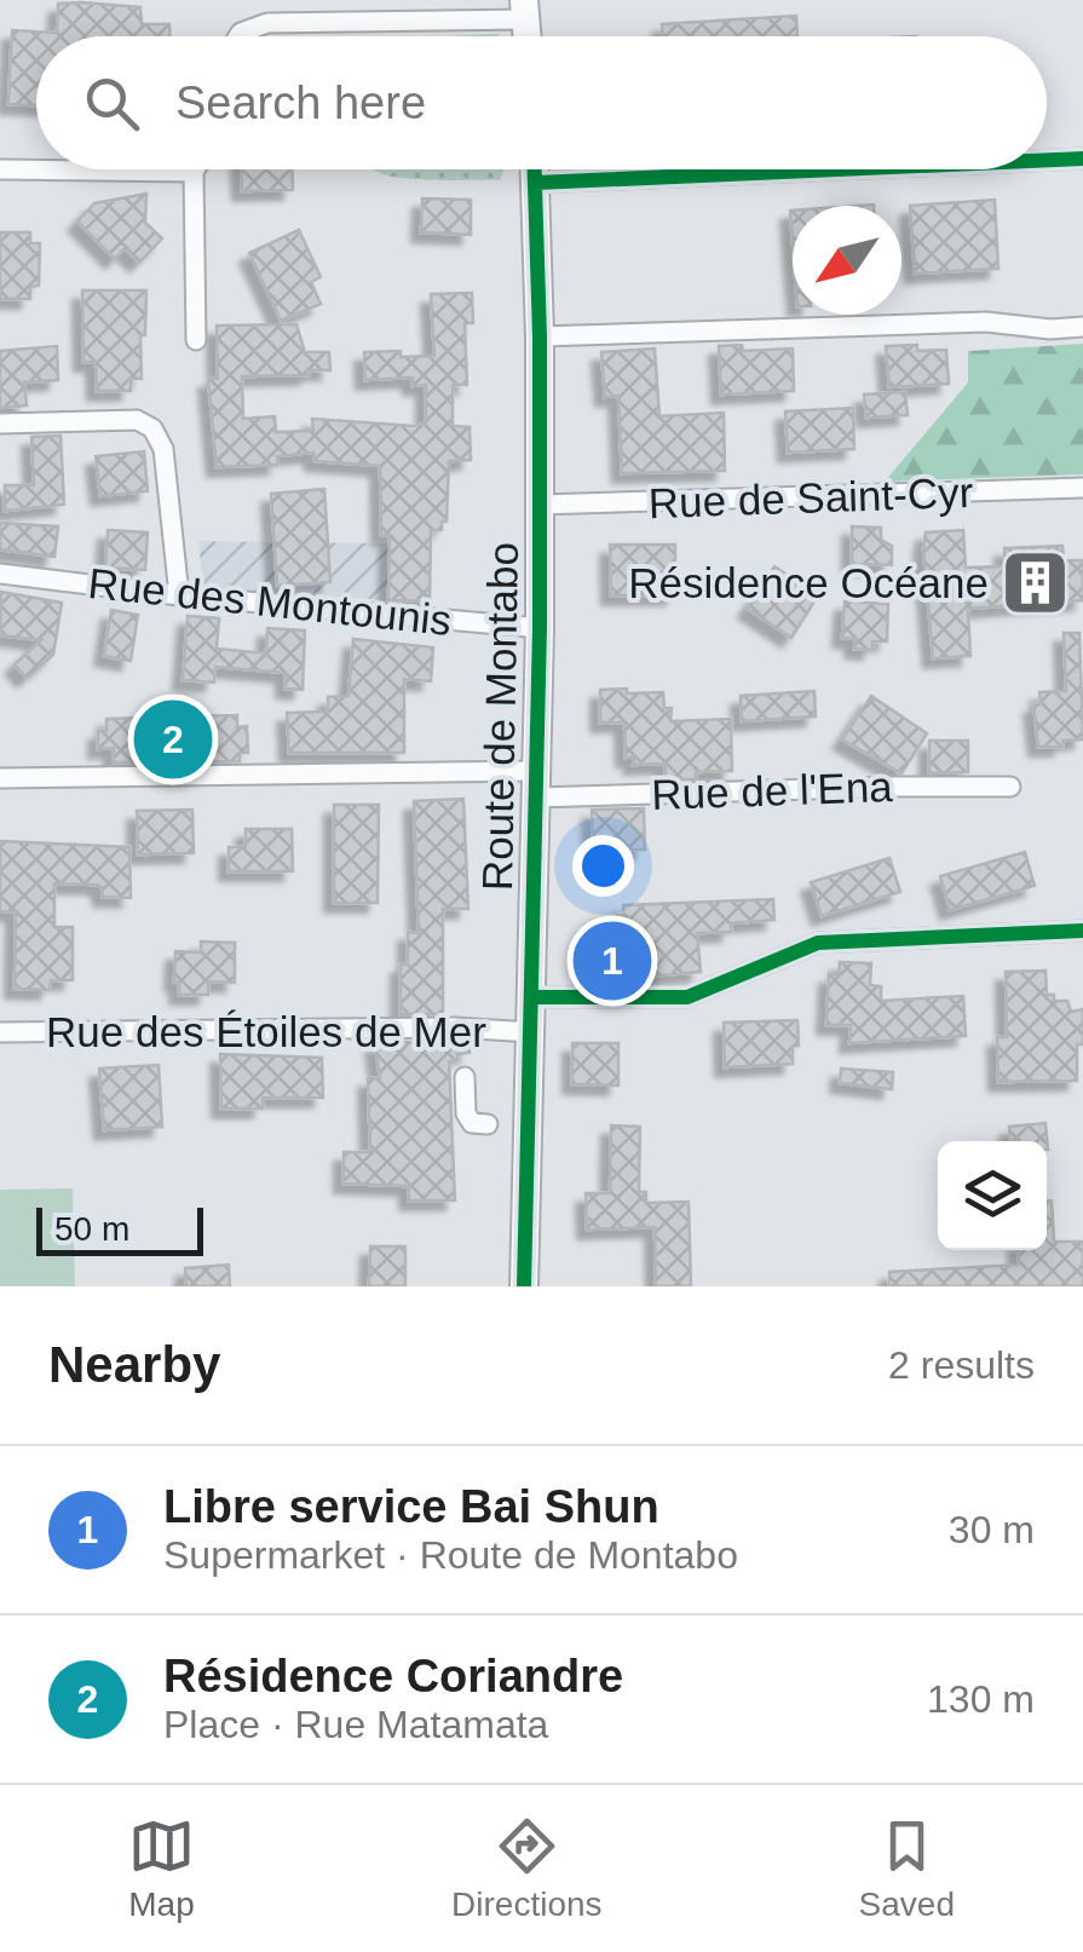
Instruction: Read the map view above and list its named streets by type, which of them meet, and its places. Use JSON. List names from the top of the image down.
{
  "streets": {
    "main road": ["Route de Montabo"],
    "street": [
      "Rue de Saint-Cyr",
      "Rue des Montounis",
      "Rue de l'Ena",
      "Rue des Étoiles de Mer"
    ]
  },
  "crossings": [
    ["Rue de Saint-Cyr", "Route de Montabo"],
    ["Rue des Montounis", "Route de Montabo"],
    ["Route de Montabo", "Rue de l'Ena"],
    ["Route de Montabo", "Rue des Étoiles de Mer"]
  ],
  "places": {
    "building": ["Résidence Océane"]
  },
  "scale_bar": "50 m",
  "north": "bottom left",
  "page": {
    "search": "Search here",
    "pins": ["2", "1"],
    "scale": "50 m",
    "heading": ["Nearby", "2 results"],
    "list": [
      {
        "mark": "1",
        "name": "Libre service Bai Shun",
        "note": "Supermarket · Route de Montabo",
        "value": "30 m"
      },
      {
        "mark": "2",
        "name": "Résidence Coriandre",
        "note": "Place · Rue Matamata",
        "value": "130 m"
      }
    ],
    "nav": ["Map", "Directions", "Saved"]
  }
}
